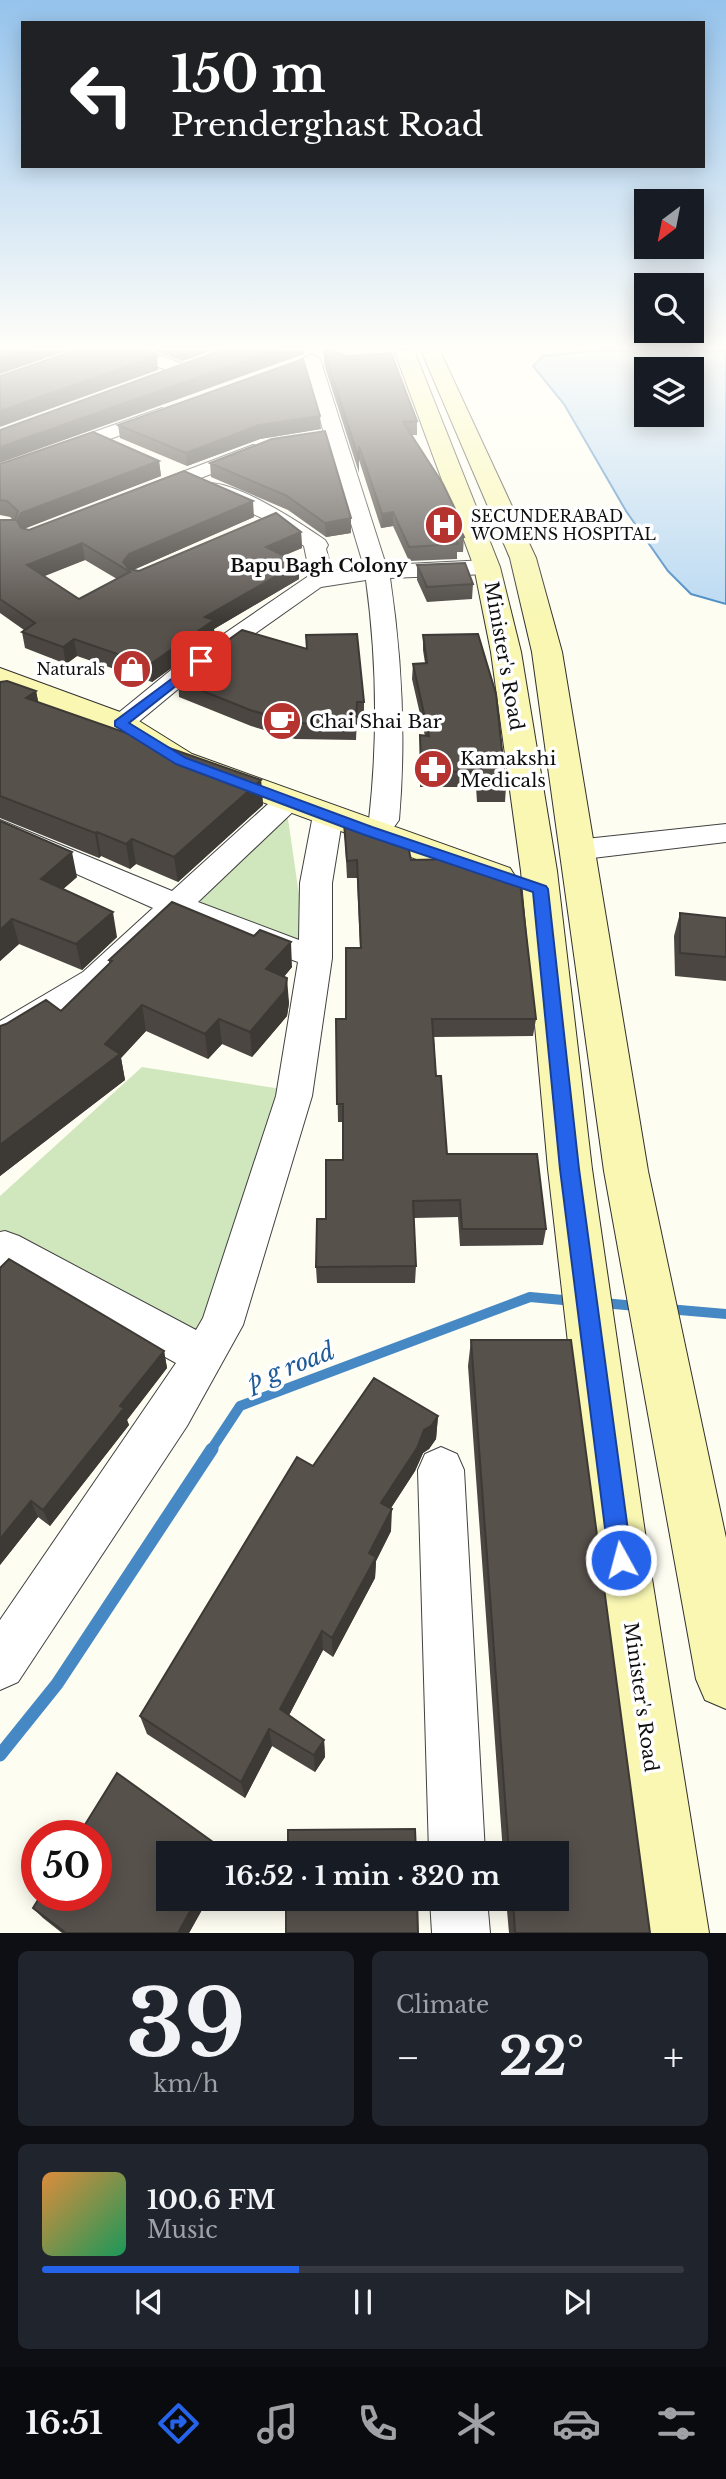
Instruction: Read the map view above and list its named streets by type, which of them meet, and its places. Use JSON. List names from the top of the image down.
{
  "streets": {
    "main road": ["Minister's Road"]
  },
  "districts": ["Bapu Bagh Colony"],
  "water": ["p g road"],
  "places": {
    "hospital": ["SECUNDERABAD WOMENS HOSPITAL"],
    "shop": ["Naturals"],
    "cafe": ["Chai Shai Bar"],
    "pharmacy": ["Kamakshi Medicals"]
  },
  "north": "bottom left",
  "page": {
    "turn": ["150 m", "Prenderghast Road"],
    "limit": "50",
    "trip": "16:52 · 1 min · 320 m",
    "tile": [
      ["39", "km/h"],
      "Climate"
    ],
    "heat": ["−", "22°", "+"],
    "song": ["100.6 FM", "Music"],
    "tabs": "16:51"
  }
}
